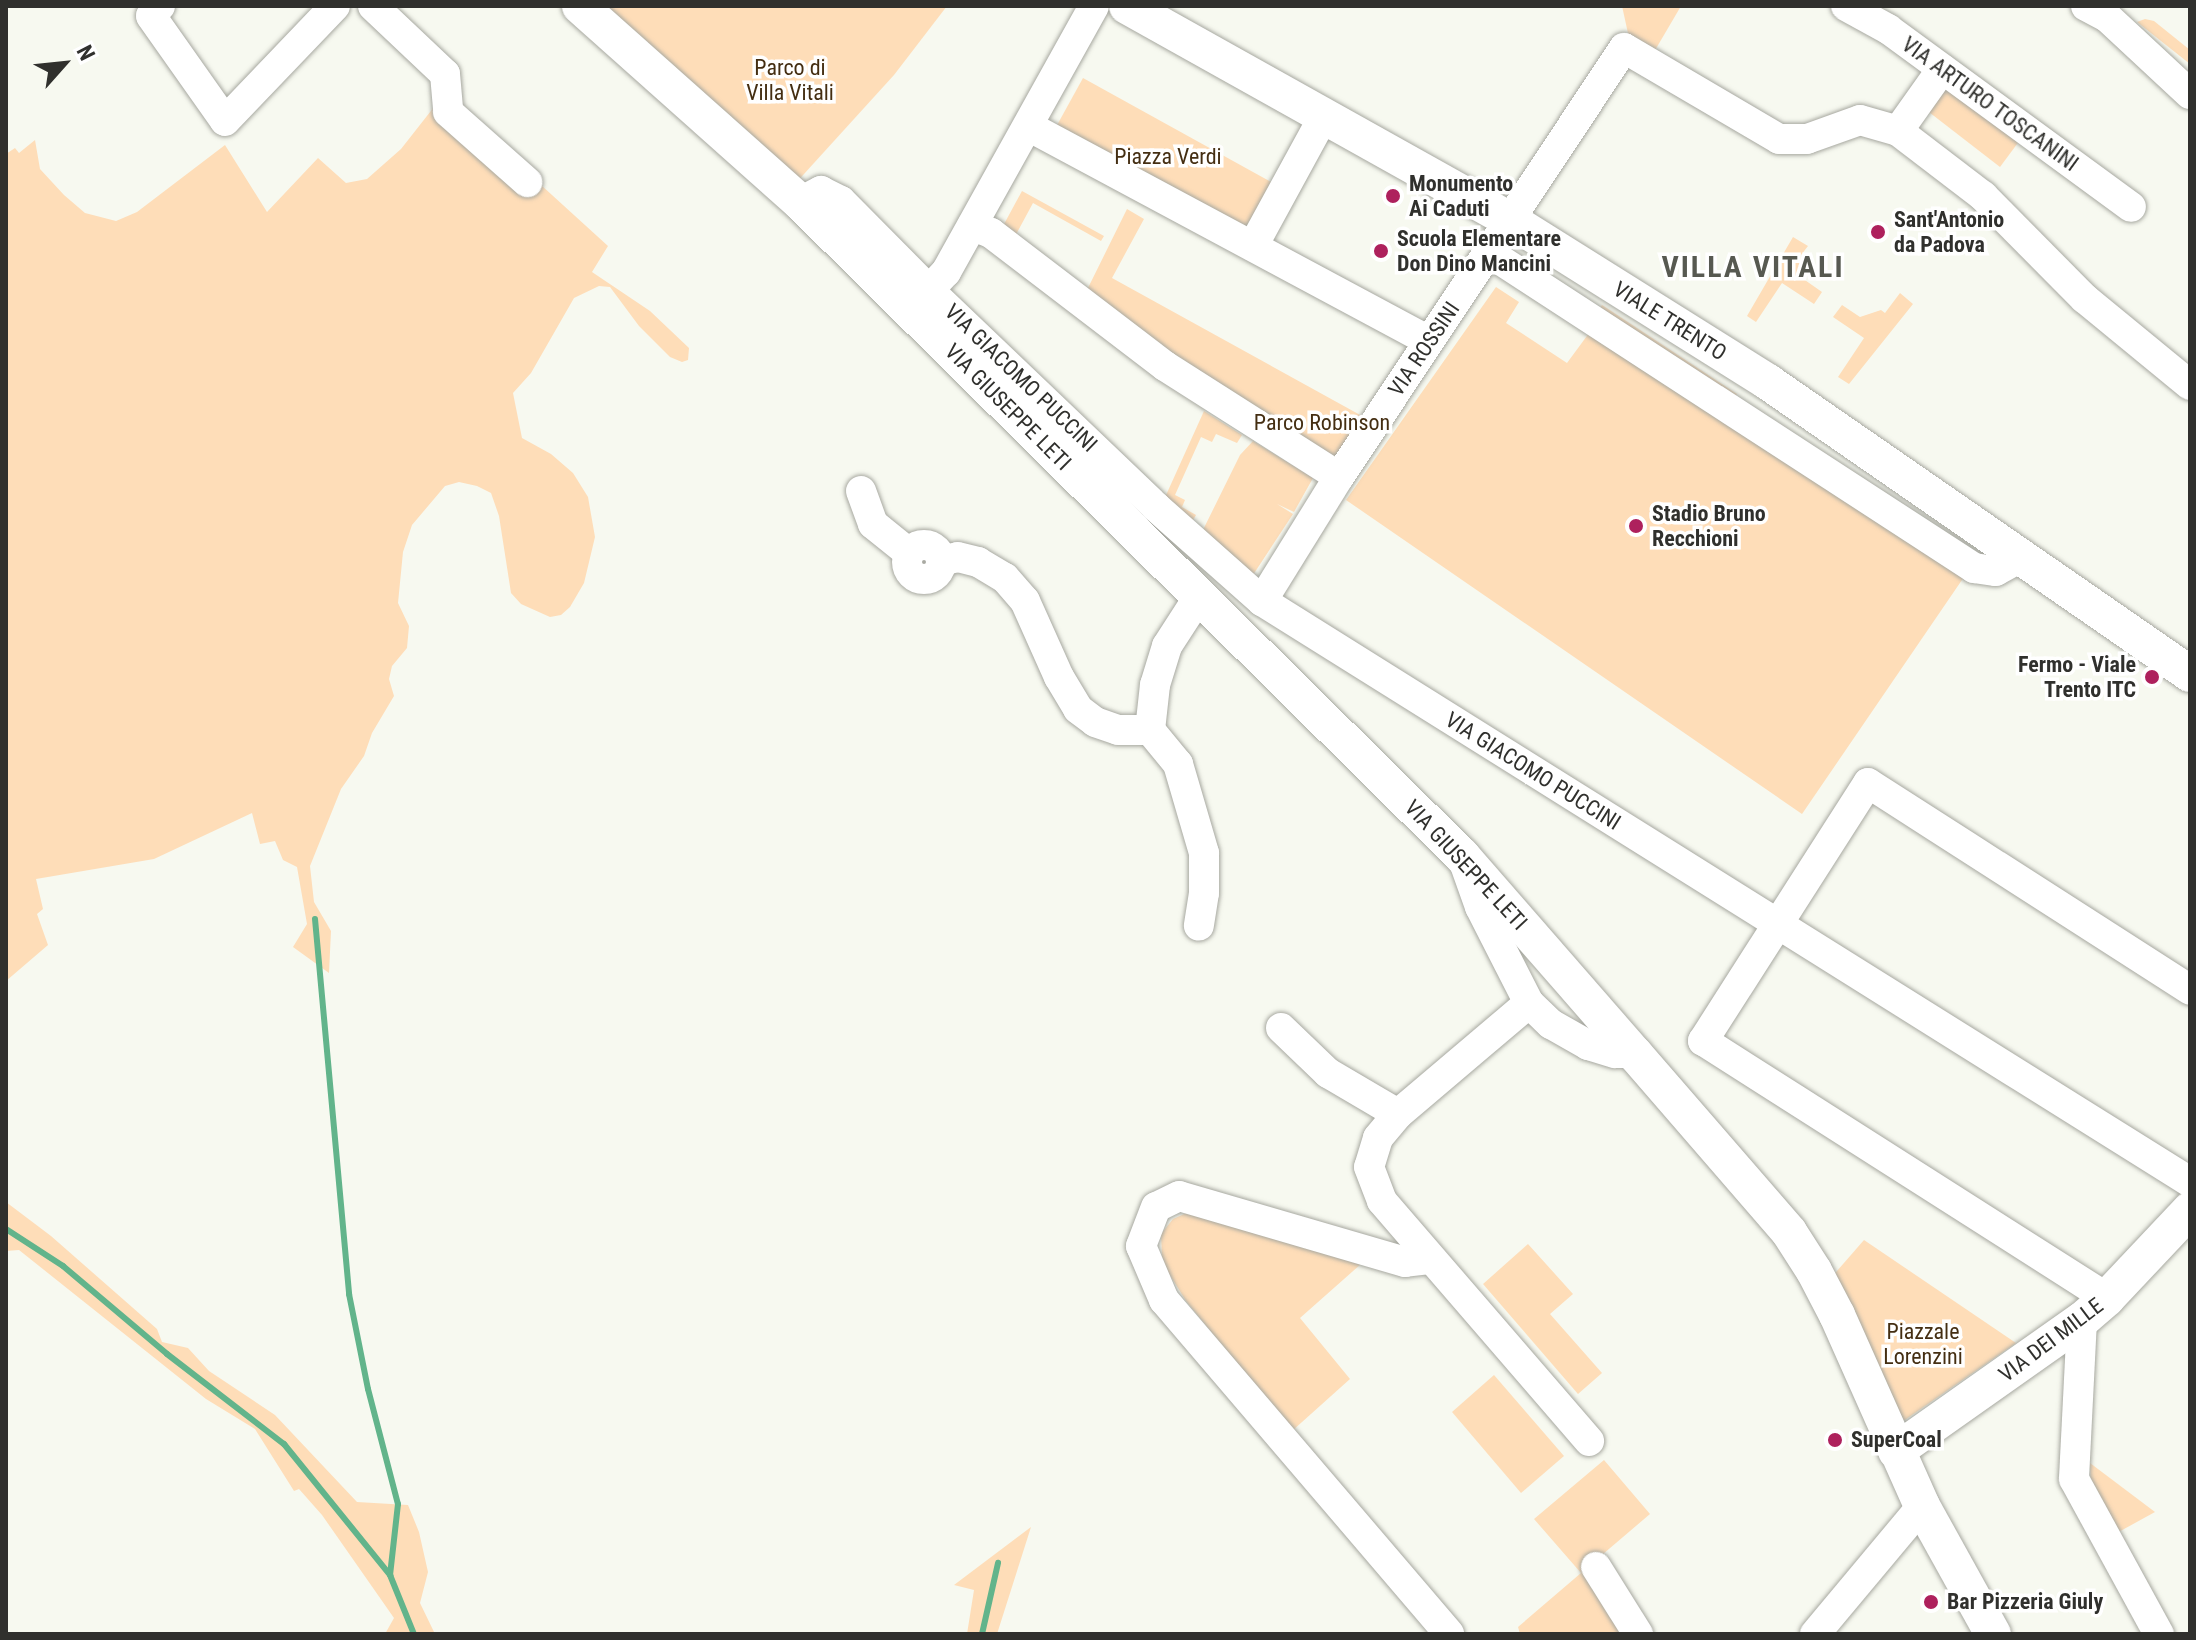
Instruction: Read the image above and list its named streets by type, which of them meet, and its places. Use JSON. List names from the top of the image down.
{
  "streets": {
    "main road": ["VIALE TRENTO", "VIA GIUSEPPE LETI", "VIA DEI MILLE"],
    "street": ["VIA ARTURO TOSCANINI", "VIA ROSSINI", "VIA GIACOMO PUCCINI"]
  },
  "crossings": [
    ["VIALE TRENTO", "VIA ROSSINI"],
    ["VIA ROSSINI", "VIA GIACOMO PUCCINI"],
    ["VIA GIACOMO PUCCINI", "VIA GIUSEPPE LETI"],
    ["VIA GIUSEPPE LETI", "VIA DEI MILLE"]
  ],
  "districts": ["VILLA VITALI"],
  "parks": [
    "Parco di Villa Vitali",
    "Piazza Verdi",
    "Parco Robinson",
    "Piazzale Lorenzini"
  ],
  "places": [
    "Monumento Ai Caduti",
    "Sant'Antonio da Padova",
    "Scuola Elementare Don Dino Mancini",
    "Stadio Bruno Recchioni",
    "Fermo - Viale Trento ITC",
    "SuperCoal",
    "Bar Pizzeria Giuly"
  ],
  "north": "top right"
}
